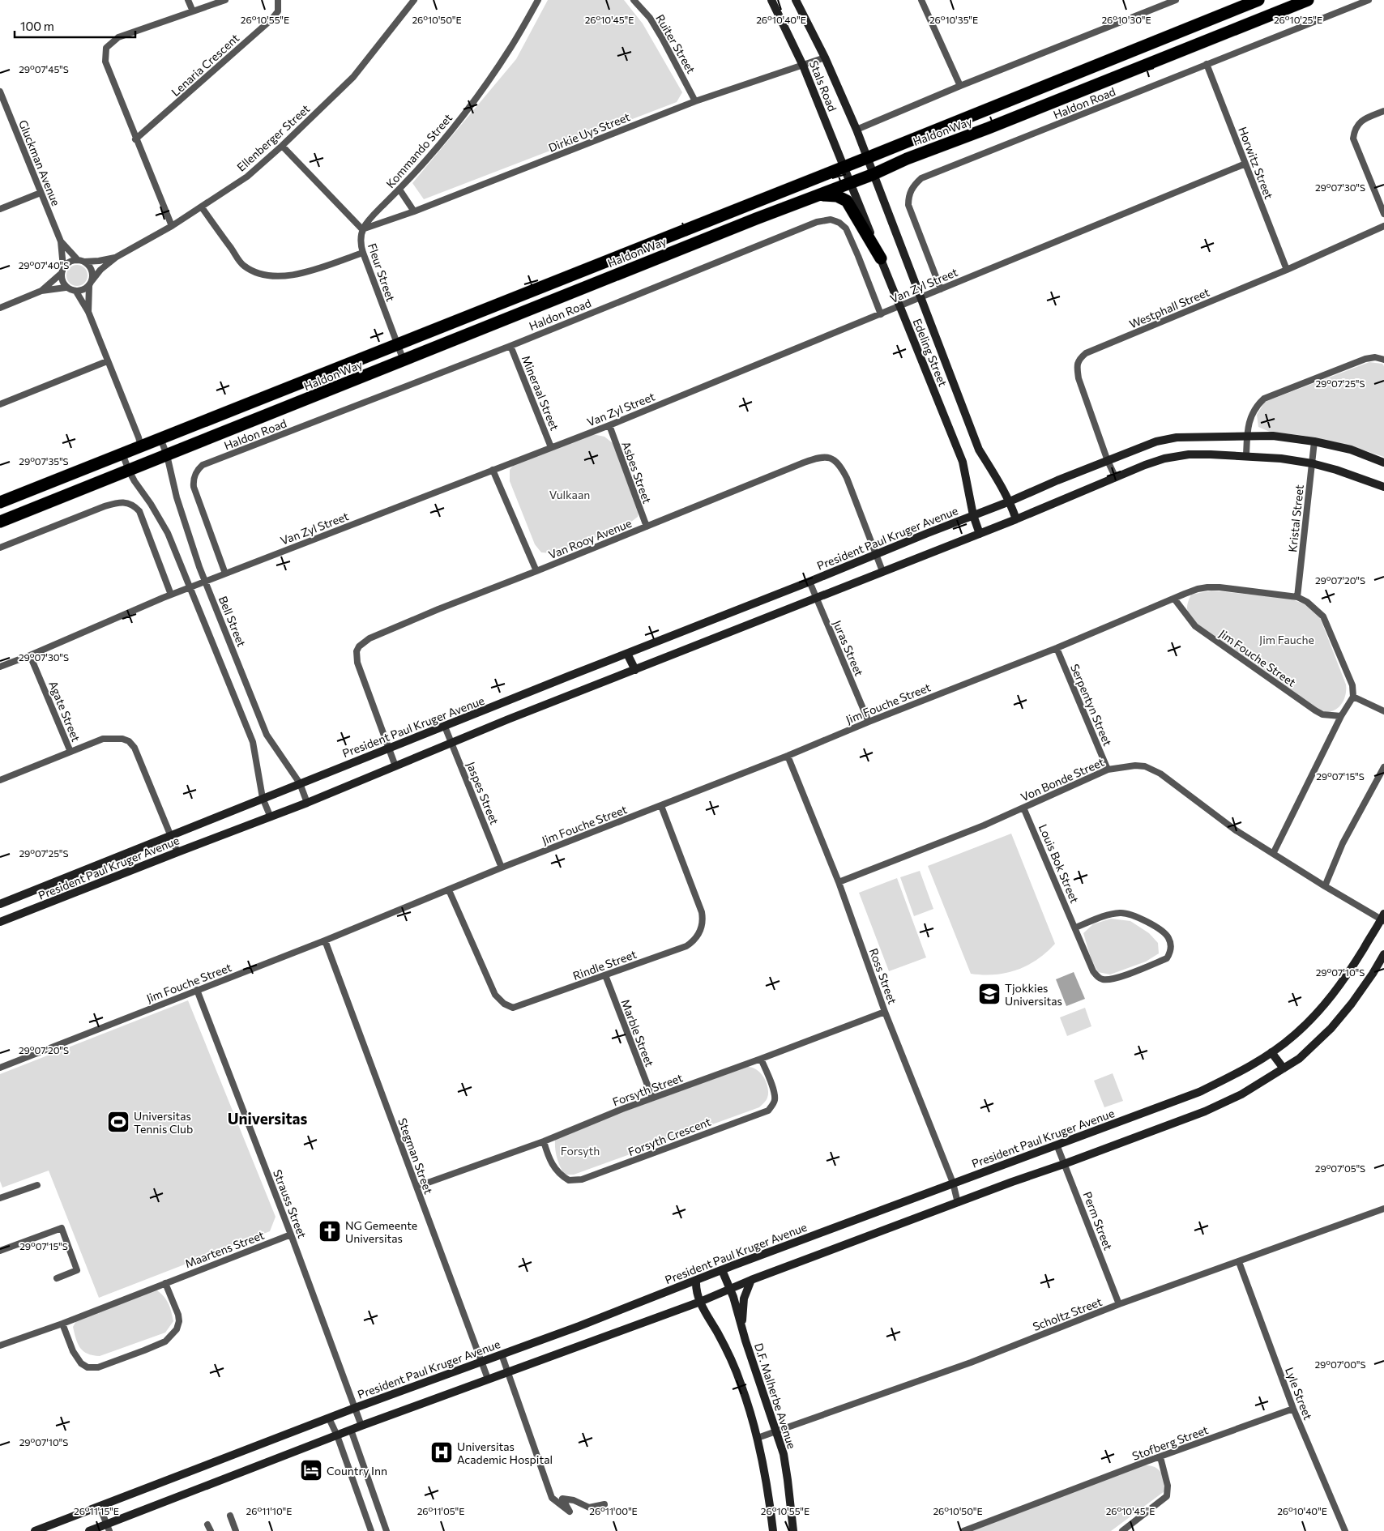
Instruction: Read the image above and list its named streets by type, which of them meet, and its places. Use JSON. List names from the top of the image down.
{
  "streets": {
    "highway": ["Haldon Way"],
    "street": [
      "Ruiter Street",
      "Lenaria Crescent",
      "Stals Road",
      "Haldon Road",
      "Dirkie Uys Street",
      "Ellenberger Street",
      "Kommando Street",
      "Gluckman Avenue",
      "Horwitz Street",
      "Fleur Street",
      "Van Zyl Street",
      "Westphall Street",
      "Edeling Street",
      "Mineraal Street",
      "Asbes Street",
      "Kristal Street",
      "President Paul Kruger Avenue",
      "Van Rooy Avenue",
      "Bell Street",
      "Juras Street",
      "Jim Fouche Street",
      "Serpentyn Street",
      "Agate Street",
      "Von Bonde Street",
      "Jaspes Street",
      "Louis Bok Street",
      "Rindle Street",
      "Ross Street",
      "Marble Street",
      "Forsyth Street",
      "Forsyth Crescent",
      "Stegman Street",
      "Strauss Street",
      "Perm Street",
      "Maartens Street",
      "Scholtz Street",
      "Lyle Street",
      "D.F. Malherbe Avenue",
      "Stofberg Street"
    ]
  },
  "crossings": [
    ["Ruiter Street", "Dirkie Uys Street"],
    ["Stals Road", "Haldon Way"],
    ["Stals Road", "Dirkie Uys Street"],
    ["Stals Road", "Edeling Street"],
    ["Haldon Road", "Horwitz Street"],
    ["Haldon Road", "Van Zyl Street"],
    ["Haldon Road", "Mineraal Street"],
    ["Haldon Way", "Fleur Street"],
    ["Haldon Way", "Edeling Street"],
    ["Haldon Way", "Bell Street"],
    ["Dirkie Uys Street", "Kommando Street"],
    ["Dirkie Uys Street", "Fleur Street"],
    ["Ellenberger Street", "Gluckman Avenue"],
    ["Kommando Street", "Fleur Street"],
    ["Horwitz Street", "Van Zyl Street"],
    ["Horwitz Street", "Westphall Street"],
    ["Van Zyl Street", "Edeling Street"],
    ["Van Zyl Street", "Mineraal Street"],
    ["Van Zyl Street", "Asbes Street"],
    ["Van Zyl Street", "Bell Street"],
    ["Van Zyl Street", "Agate Street"],
    ["Westphall Street", "President Paul Kruger Avenue"],
    ["Edeling Street", "President Paul Kruger Avenue"],
    ["Asbes Street", "Van Rooy Avenue"],
    ["Kristal Street", "President Paul Kruger Avenue"],
    ["Kristal Street", "Jim Fouche Street"],
    ["President Paul Kruger Avenue", "Van Rooy Avenue"],
    ["President Paul Kruger Avenue", "Bell Street"],
    ["President Paul Kruger Avenue", "Juras Street"],
    ["President Paul Kruger Avenue", "Von Bonde Street"],
    ["President Paul Kruger Avenue", "Jaspes Street"],
    ["President Paul Kruger Avenue", "Ross Street"],
    ["President Paul Kruger Avenue", "Stegman Street"],
    ["President Paul Kruger Avenue", "Strauss Street"],
    ["President Paul Kruger Avenue", "Perm Street"],
    ["President Paul Kruger Avenue", "D.F. Malherbe Avenue"],
    ["Juras Street", "Jim Fouche Street"],
    ["Jim Fouche Street", "Serpentyn Street"],
    ["Jim Fouche Street", "Jaspes Street"],
    ["Jim Fouche Street", "Rindle Street"],
    ["Jim Fouche Street", "Ross Street"],
    ["Jim Fouche Street", "Stegman Street"],
    ["Jim Fouche Street", "Strauss Street"],
    ["Serpentyn Street", "Von Bonde Street"],
    ["Von Bonde Street", "Louis Bok Street"],
    ["Von Bonde Street", "Ross Street"],
    ["Rindle Street", "Marble Street"],
    ["Ross Street", "Forsyth Street"],
    ["Marble Street", "Forsyth Street"],
    ["Forsyth Street", "Forsyth Crescent"],
    ["Forsyth Street", "Stegman Street"],
    ["Strauss Street", "Maartens Street"],
    ["Perm Street", "Scholtz Street"],
    ["Scholtz Street", "Lyle Street"],
    ["Scholtz Street", "D.F. Malherbe Avenue"],
    ["Lyle Street", "Stofberg Street"]
  ],
  "districts": ["Universitas"],
  "parks": ["Vulkaan", "Jim Fauche", "Forsyth"],
  "places": {
    "school or university": ["Tjokkies Universitas"],
    "sports": ["Universitas Tennis Club"],
    "church": ["NG Gemeente Universitas"],
    "hospital": ["Universitas Academic Hospital"],
    "hotel": ["Country Inn"]
  },
  "scale_bar": "100 m",
  "coordinates": [
    "26°10'55\"E",
    "26°10'50\"E",
    "26°10'45\"E",
    "26°10'40\"E",
    "26°10'25\"E",
    "26°10'35\"E",
    "26°10'30\"E",
    "29°07'45\"S",
    "29°07'30\"S",
    "29°07'40\"S",
    "29°07'25\"S",
    "29°07'35\"S",
    "29°07'20\"S",
    "29°07'15\"S",
    "29°07'10\"S",
    "29°07'05\"S",
    "29°07'00\"S",
    "26°11'15\"E",
    "26°11'10\"E",
    "26°11'05\"E",
    "26°11'00\"E"
  ]
}
